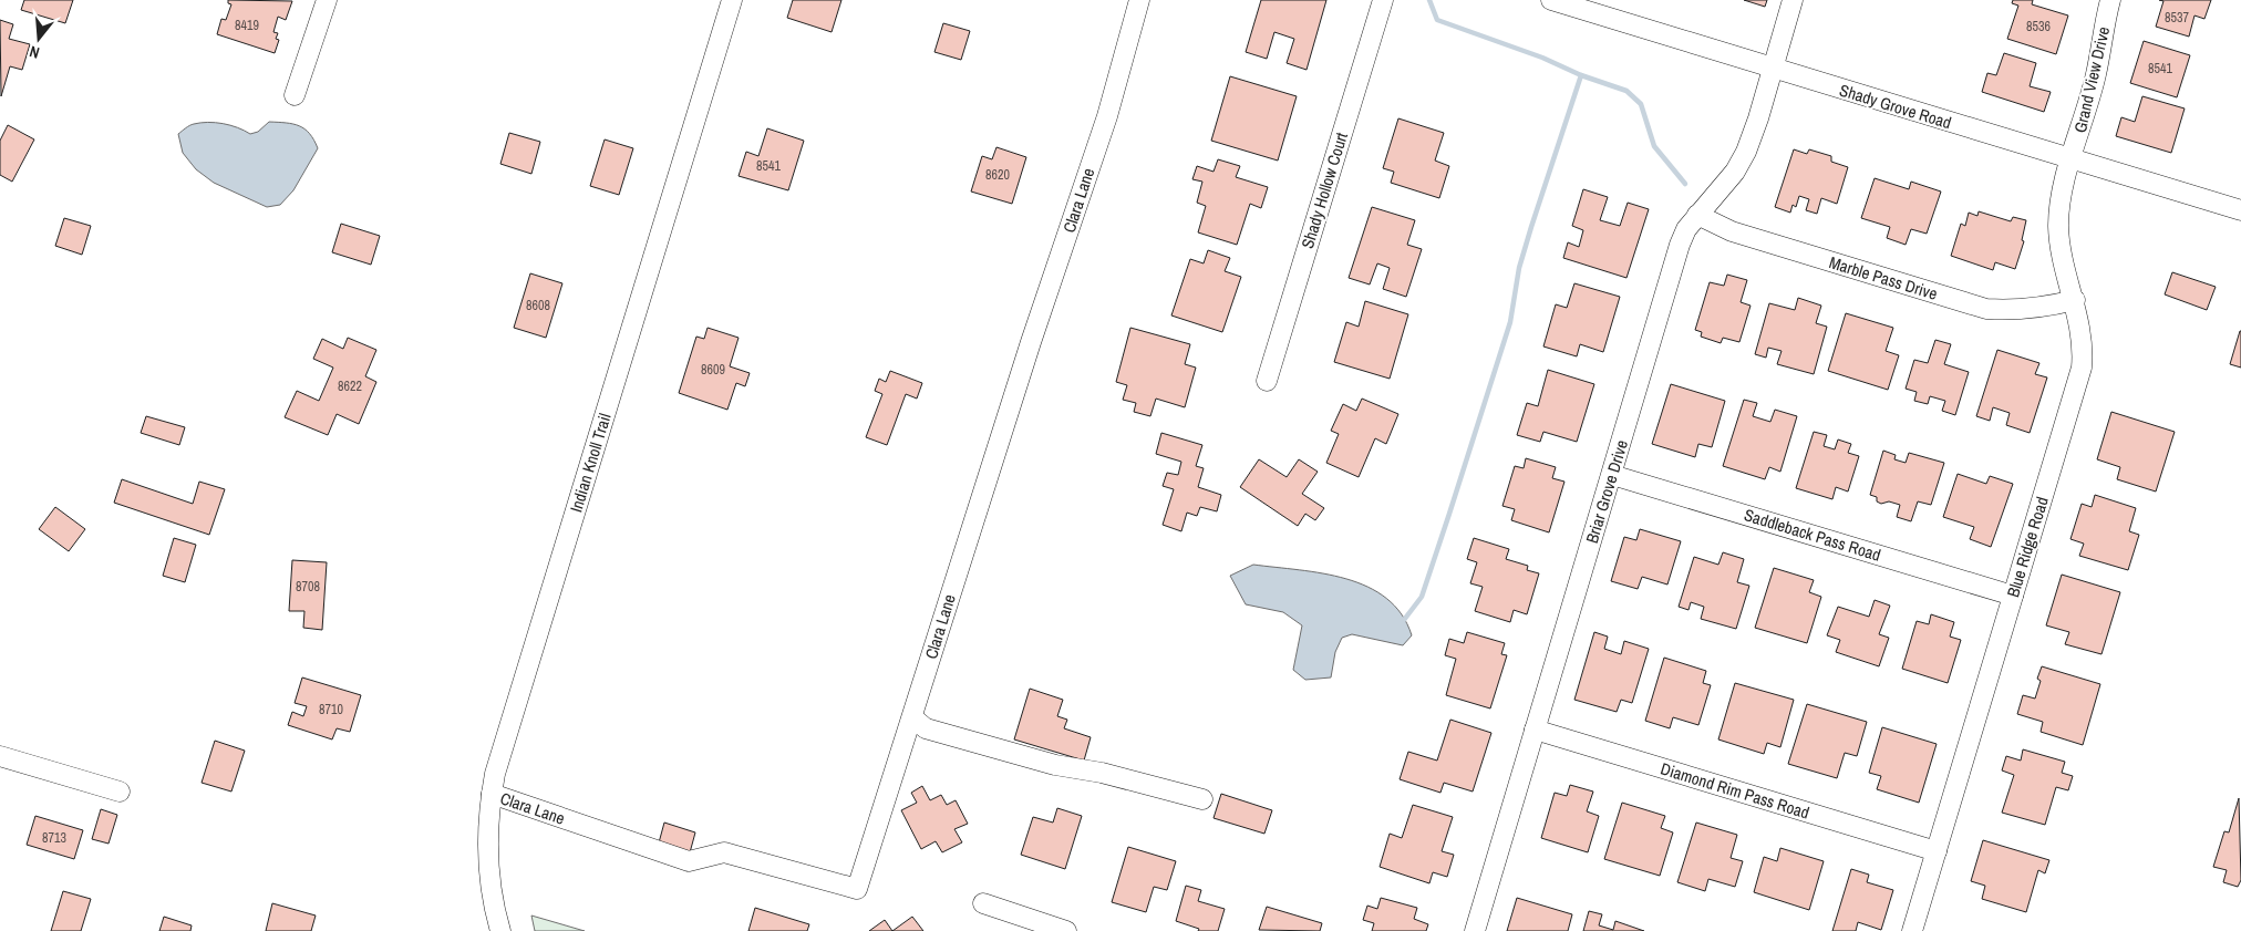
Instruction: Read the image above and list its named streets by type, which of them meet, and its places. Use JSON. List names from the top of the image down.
{
  "streets": {
    "street": [
      "Grand View Drive",
      "Shady Grove Road",
      "Shady Hollow Court",
      "Clara Lane",
      "Marble Pass Drive",
      "Indian Knoll Trail",
      "Briar Grove Drive",
      "Saddleback Pass Road",
      "Blue Ridge Road",
      "Diamond Rim Pass Road"
    ]
  },
  "crossings": [
    ["Grand View Drive", "Shady Grove Road"],
    ["Grand View Drive", "Blue Ridge Road"],
    ["Shady Grove Road", "Briar Grove Drive"],
    ["Shady Grove Road", "Blue Ridge Road"],
    ["Clara Lane", "Indian Knoll Trail"],
    ["Marble Pass Drive", "Briar Grove Drive"],
    ["Marble Pass Drive", "Blue Ridge Road"],
    ["Briar Grove Drive", "Saddleback Pass Road"],
    ["Briar Grove Drive", "Diamond Rim Pass Road"],
    ["Saddleback Pass Road", "Blue Ridge Road"],
    ["Blue Ridge Road", "Diamond Rim Pass Road"]
  ],
  "house_numbers": [
    "8537",
    "8419",
    "8536",
    "8541",
    "8541",
    "8620",
    "8608",
    "8609",
    "8622",
    "8708",
    "8710",
    "8713"
  ],
  "north": "bottom"
}
